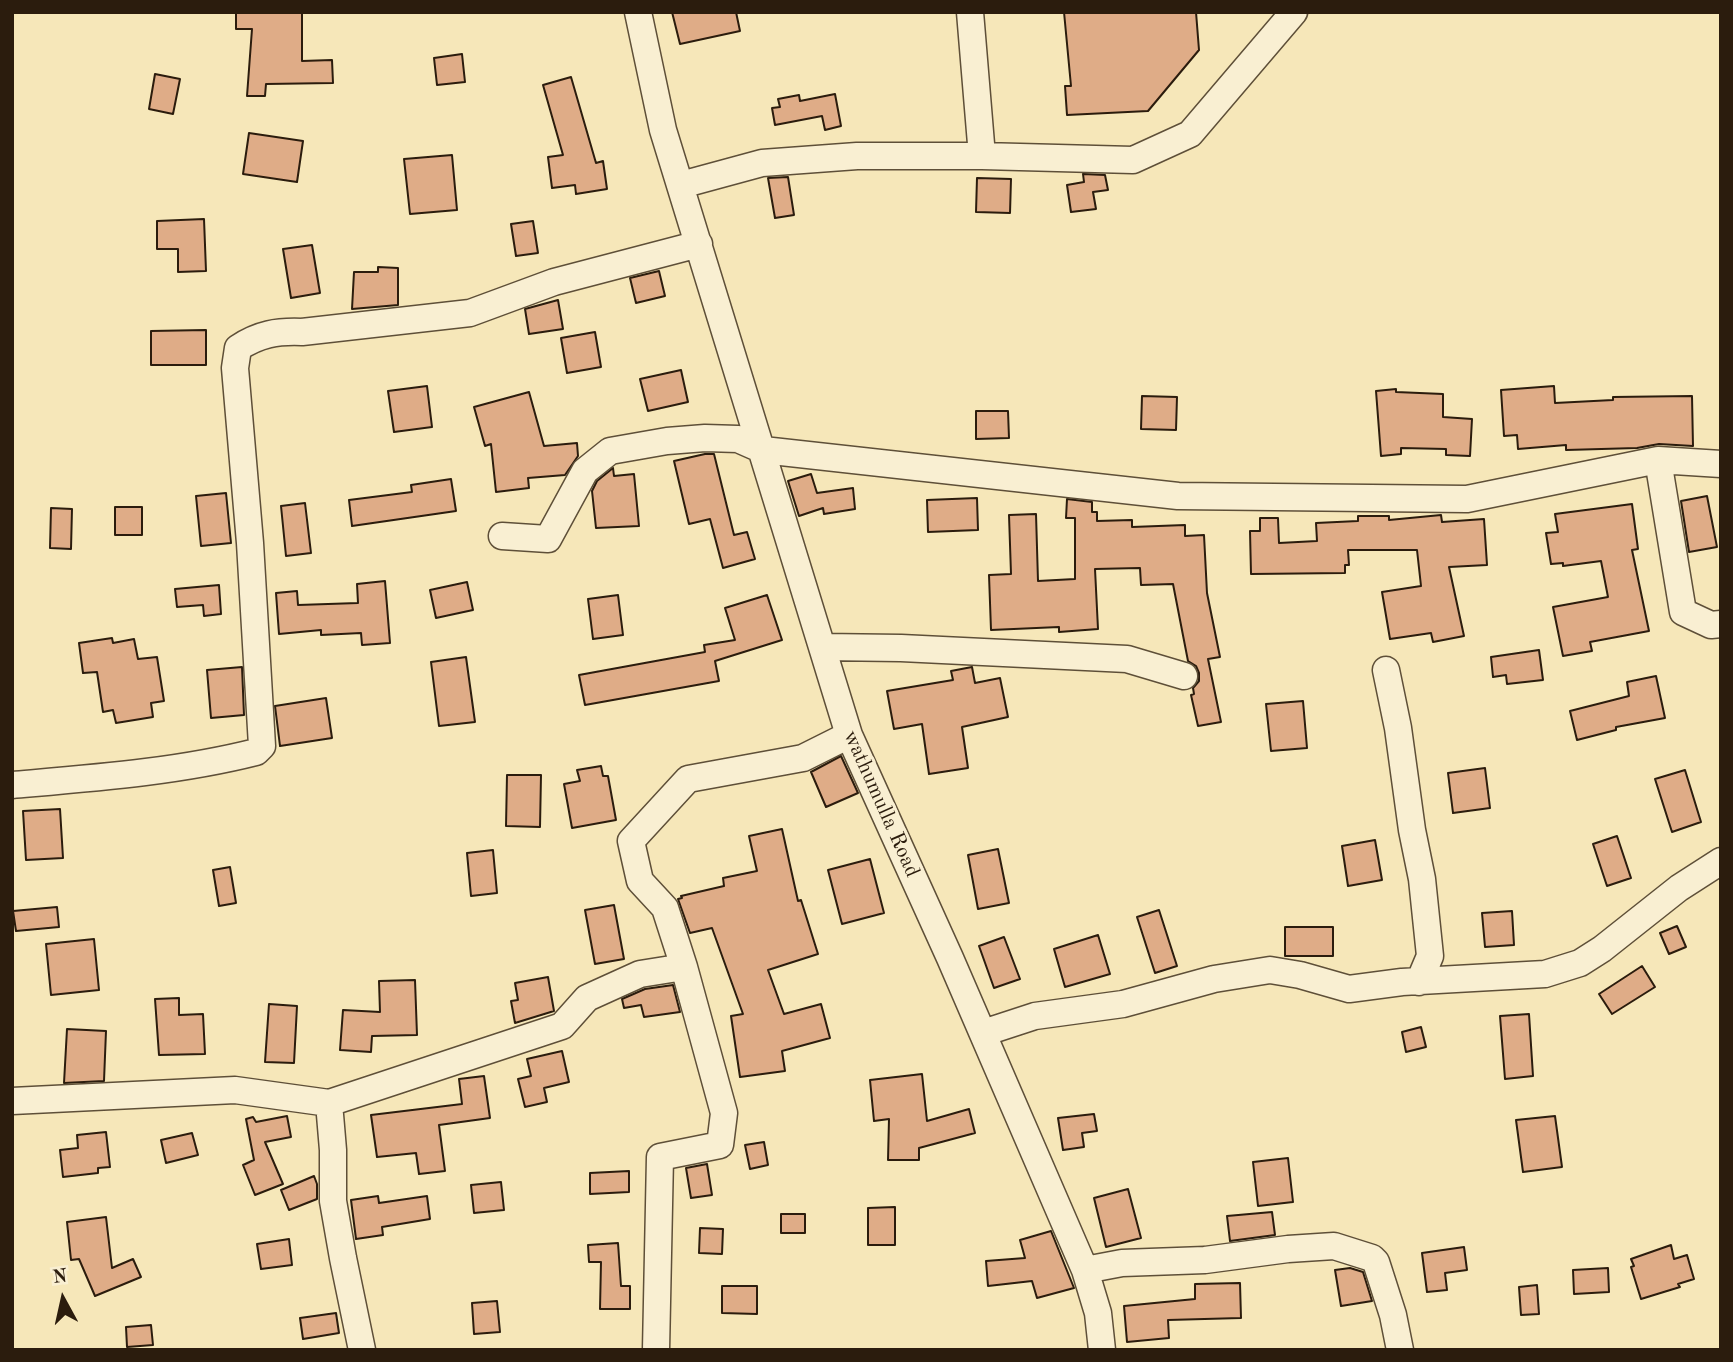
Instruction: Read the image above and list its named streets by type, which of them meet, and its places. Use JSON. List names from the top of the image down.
{
  "streets": {
    "street": ["wathumulla Road"]
  },
  "north": "top"
}
